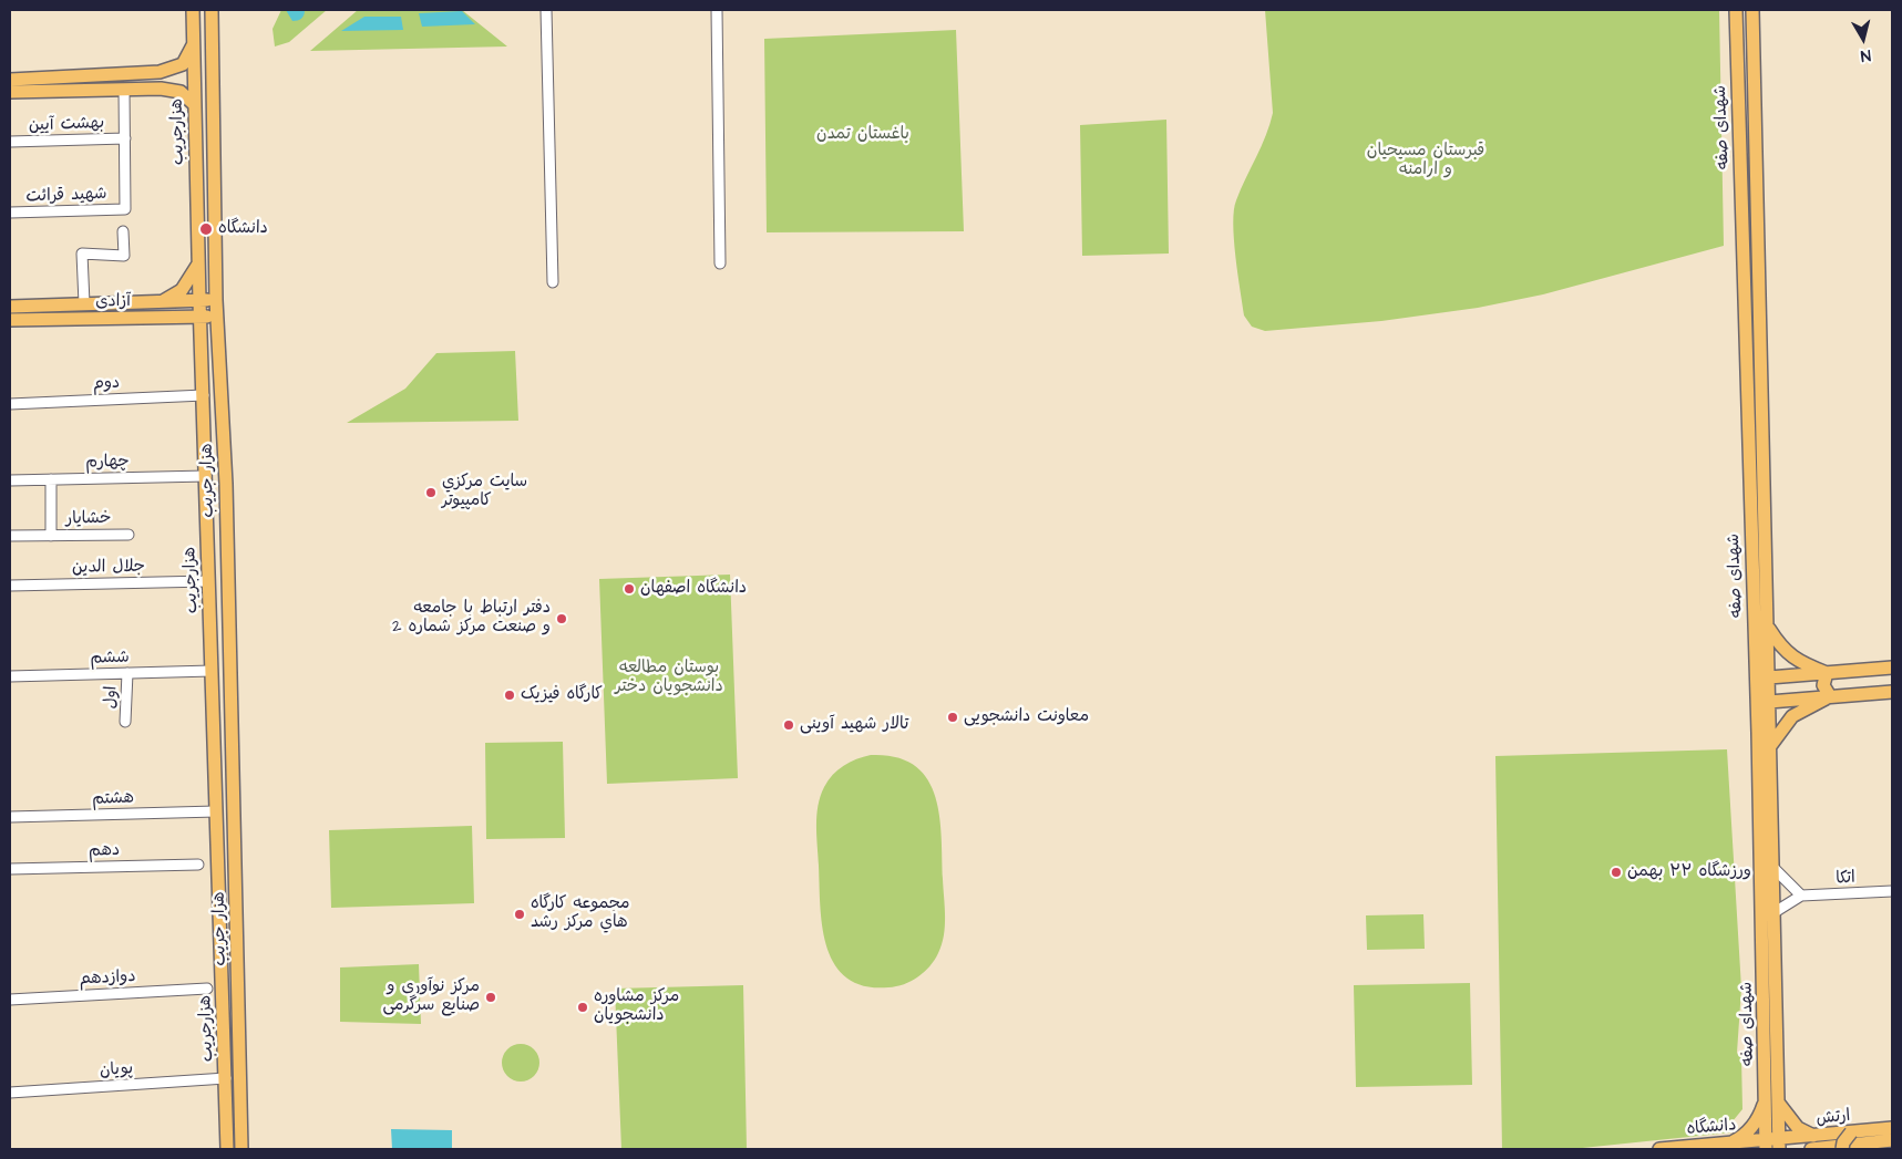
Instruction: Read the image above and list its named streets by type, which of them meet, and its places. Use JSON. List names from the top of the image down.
{
  "streets": {
    "main road": [
      "شهدای صفه",
      "هزارجریب",
      "آزادی",
      "هزار جریب",
      "ارتش",
      "دانشگاه"
    ],
    "street": [
      "بهشت آیین",
      "شهید قرائت",
      "دوم",
      "چهارم",
      "خشایار",
      "جلال الدین",
      "ششم",
      "اول",
      "هشتم",
      "دهم",
      "اتکا",
      "دوازدهم",
      "پویان"
    ]
  },
  "crossings": [
    ["بهشت آیین", "شهید قرائت"],
    ["شهدای صفه", "ارتش"],
    ["شهدای صفه", "دانشگاه"],
    ["هزارجریب", "آزادی"],
    ["هزارجریب", "دوم"],
    ["هزارجریب", "چهارم"],
    ["هزارجریب", "جلال الدین"],
    ["هزارجریب", "ششم"],
    ["هزارجریب", "هشتم"],
    ["هزارجریب", "پویان"],
    ["آزادی", "هزار جریب"],
    ["چهارم", "خشایار"],
    ["ششم", "اول"],
    ["ارتش", "دانشگاه"]
  ],
  "parks": ["باغستان تمدن", "قبرستان مسیحیان و ارامنه", "بوستان مطالعه دانشجویان دختر"],
  "places": [
    "دانشگاه",
    "سايت مرکزي کامپيوتر",
    "دانشگاه اصفهان",
    "دفتر ارتباط با جامعه و صنعت مرکز شماره 2",
    "کارگاه فیزیک",
    "معاونت دانشجویی",
    "تالار شهید آوینی",
    "ورزشگاه ۲۲ بهمن",
    "مجموعه کارگاه هاي مرکز رشد",
    "مرکز نوآوری و صنایع سرگرمی",
    "مرکز مشاوره دانشجویان"
  ],
  "north": "bottom"
}
